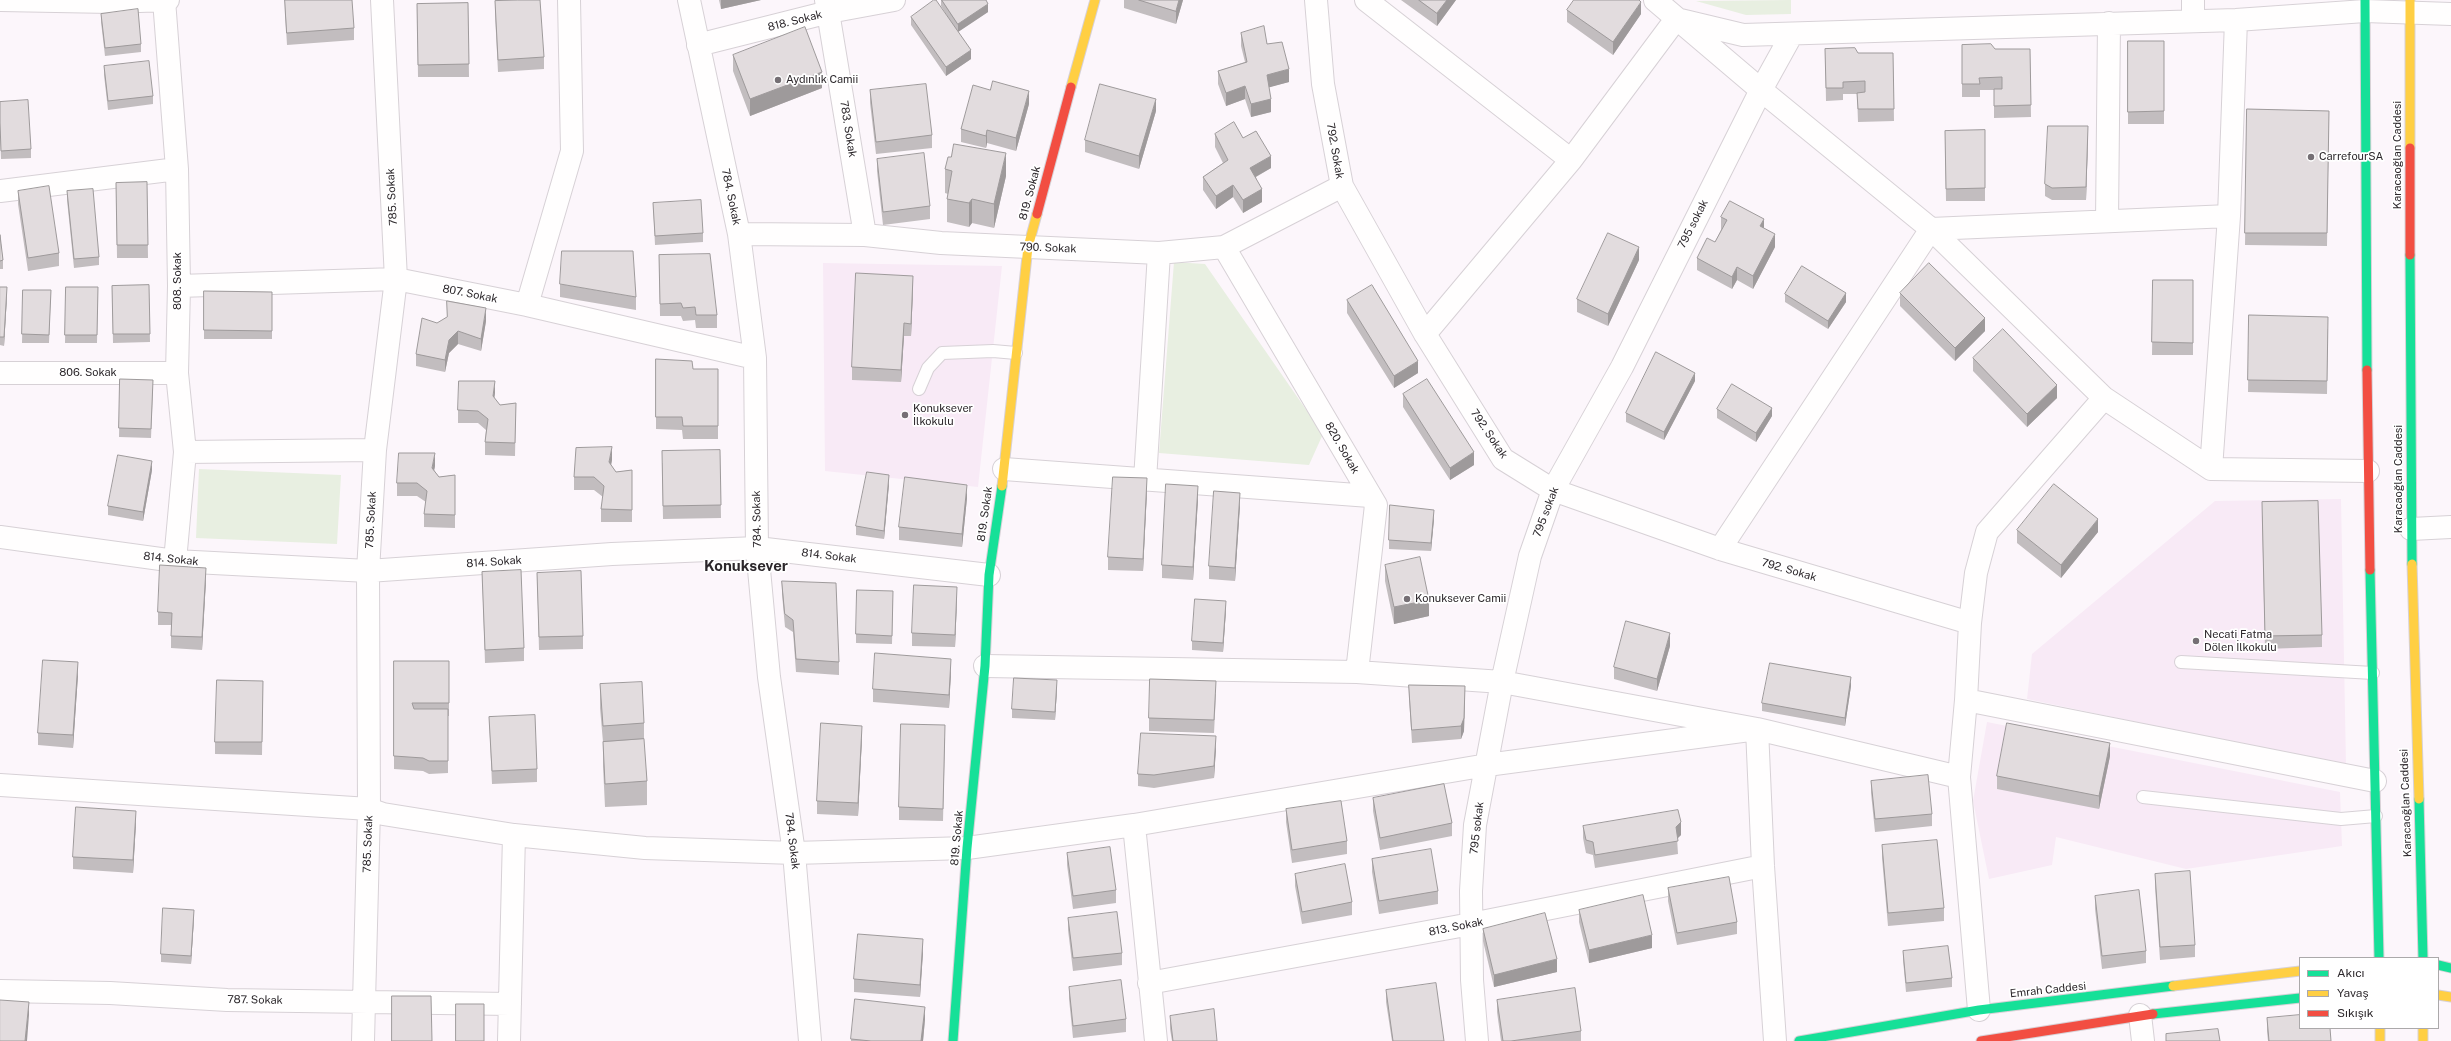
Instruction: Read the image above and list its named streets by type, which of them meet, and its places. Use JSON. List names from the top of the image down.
{
  "streets": {
    "street": [
      "818. Sokak",
      "783. Sokak",
      "792. Sokak",
      "Karacaoğlan Caddesi",
      "819. Sokak",
      "785. Sokak",
      "784. Sokak",
      "795 sokak",
      "790. Sokak",
      "808. Sokak",
      "807. Sokak",
      "806. Sokak",
      "820. Sokak",
      "814. Sokak",
      "813. Sokak",
      "Emrah Caddesi",
      "787. Sokak"
    ]
  },
  "crossings": [
    ["818. Sokak", "783. Sokak"],
    ["818. Sokak", "784. Sokak"],
    ["783. Sokak", "790. Sokak"],
    ["792. Sokak", "795 sokak"],
    ["792. Sokak", "790. Sokak"],
    ["819. Sokak", "790. Sokak"],
    ["819. Sokak", "814. Sokak"],
    ["785. Sokak", "807. Sokak"],
    ["785. Sokak", "814. Sokak"],
    ["785. Sokak", "787. Sokak"],
    ["784. Sokak", "790. Sokak"],
    ["784. Sokak", "807. Sokak"],
    ["784. Sokak", "814. Sokak"],
    ["795 sokak", "813. Sokak"],
    ["790. Sokak", "820. Sokak"],
    ["808. Sokak", "807. Sokak"],
    ["808. Sokak", "806. Sokak"],
    ["808. Sokak", "814. Sokak"]
  ],
  "districts": ["Konuksever"],
  "places": [
    "Aydınlık Camii",
    "CarrefourSA",
    "Konuksever İlkokulu",
    "Konuksever Camii",
    "Necati Fatma Dölen İlkokulu"
  ],
  "legend": ["Akıcı", "Yavaş", "Sıkışık"]
}
